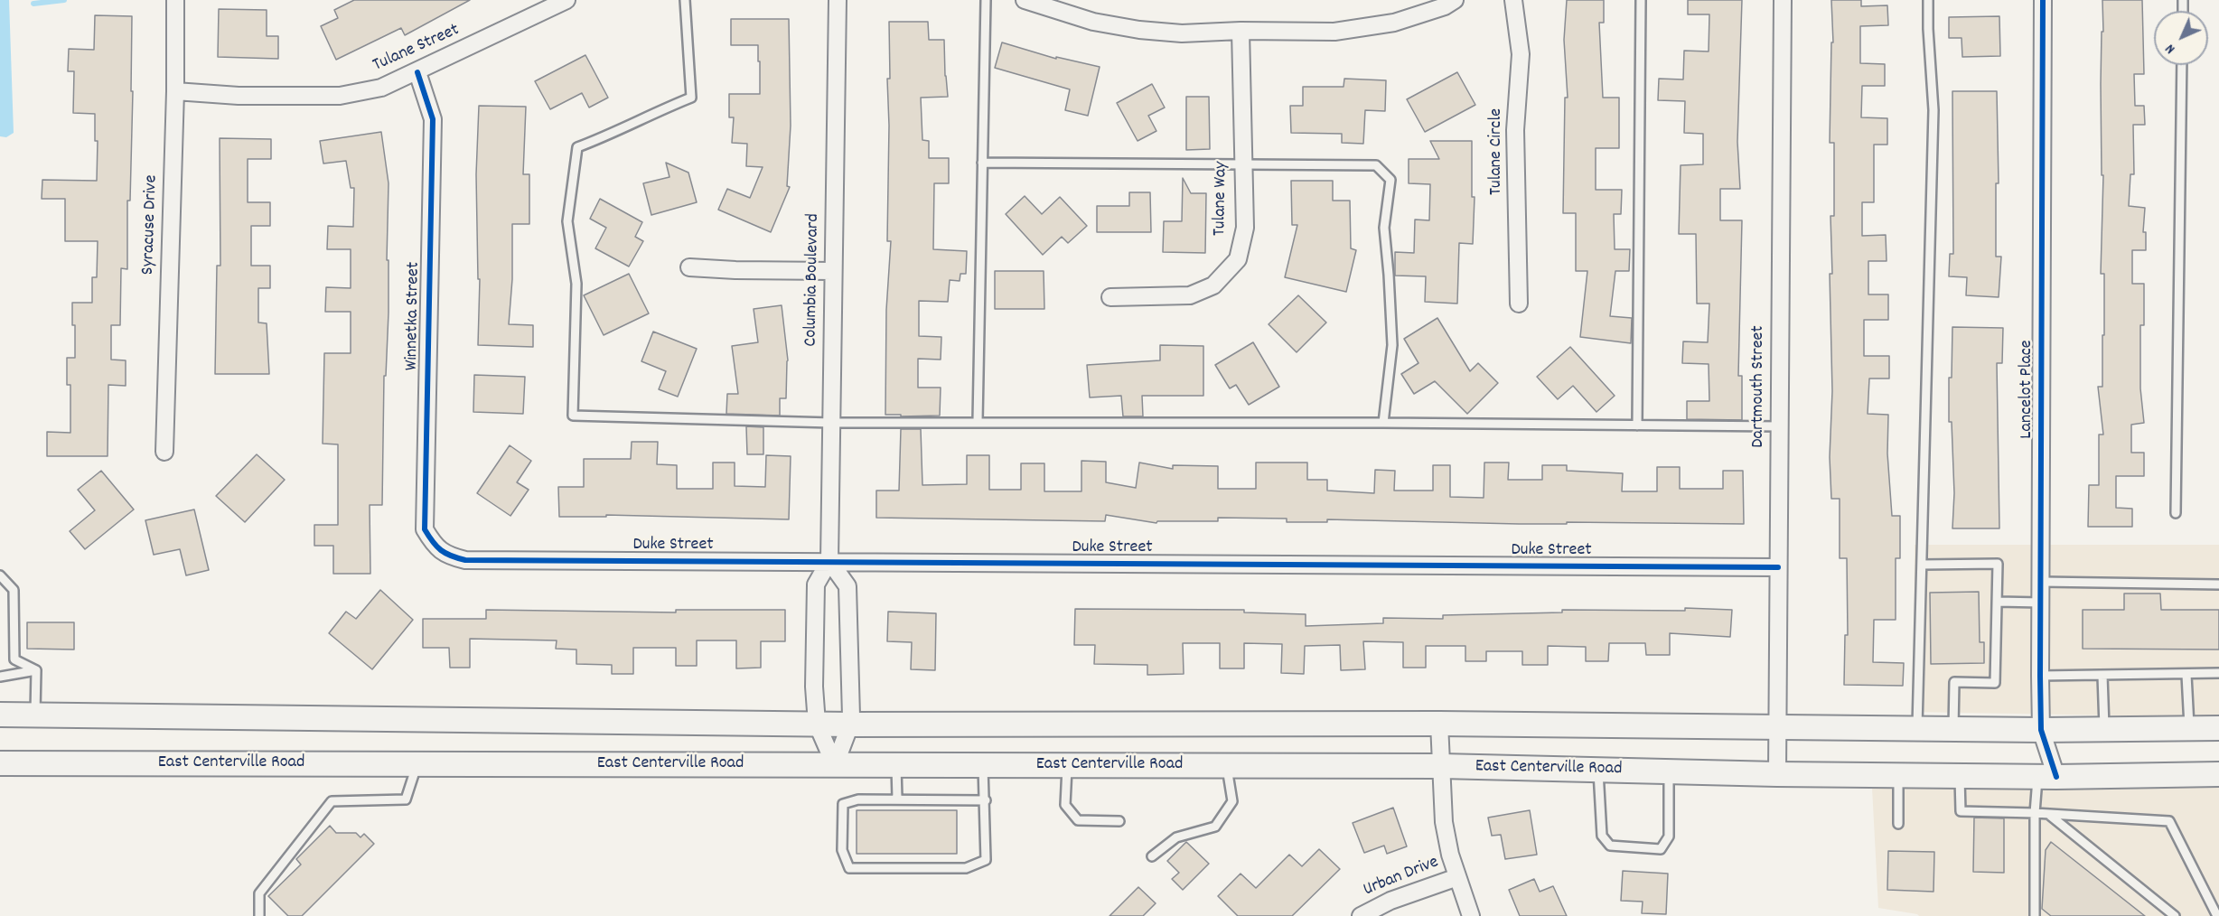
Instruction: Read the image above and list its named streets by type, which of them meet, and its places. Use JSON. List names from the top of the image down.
{
  "streets": {
    "main road": ["East Centerville Road"],
    "street": [
      "Tulane Street",
      "Tulane Circle",
      "Tulane Way",
      "Syracuse Drive",
      "Columbia Boulevard",
      "Winnetka Street",
      "Dartmouth Street",
      "Lancelot Place",
      "Duke Street",
      "Urban Drive"
    ]
  },
  "crossings": [
    ["Tulane Street", "Syracuse Drive"],
    ["Tulane Street", "Winnetka Street"],
    ["Columbia Boulevard", "Duke Street"],
    ["Columbia Boulevard", "East Centerville Road"],
    ["Winnetka Street", "Duke Street"],
    ["Dartmouth Street", "Duke Street"],
    ["Dartmouth Street", "East Centerville Road"],
    ["Lancelot Place", "East Centerville Road"]
  ],
  "north": "bottom left"
}
